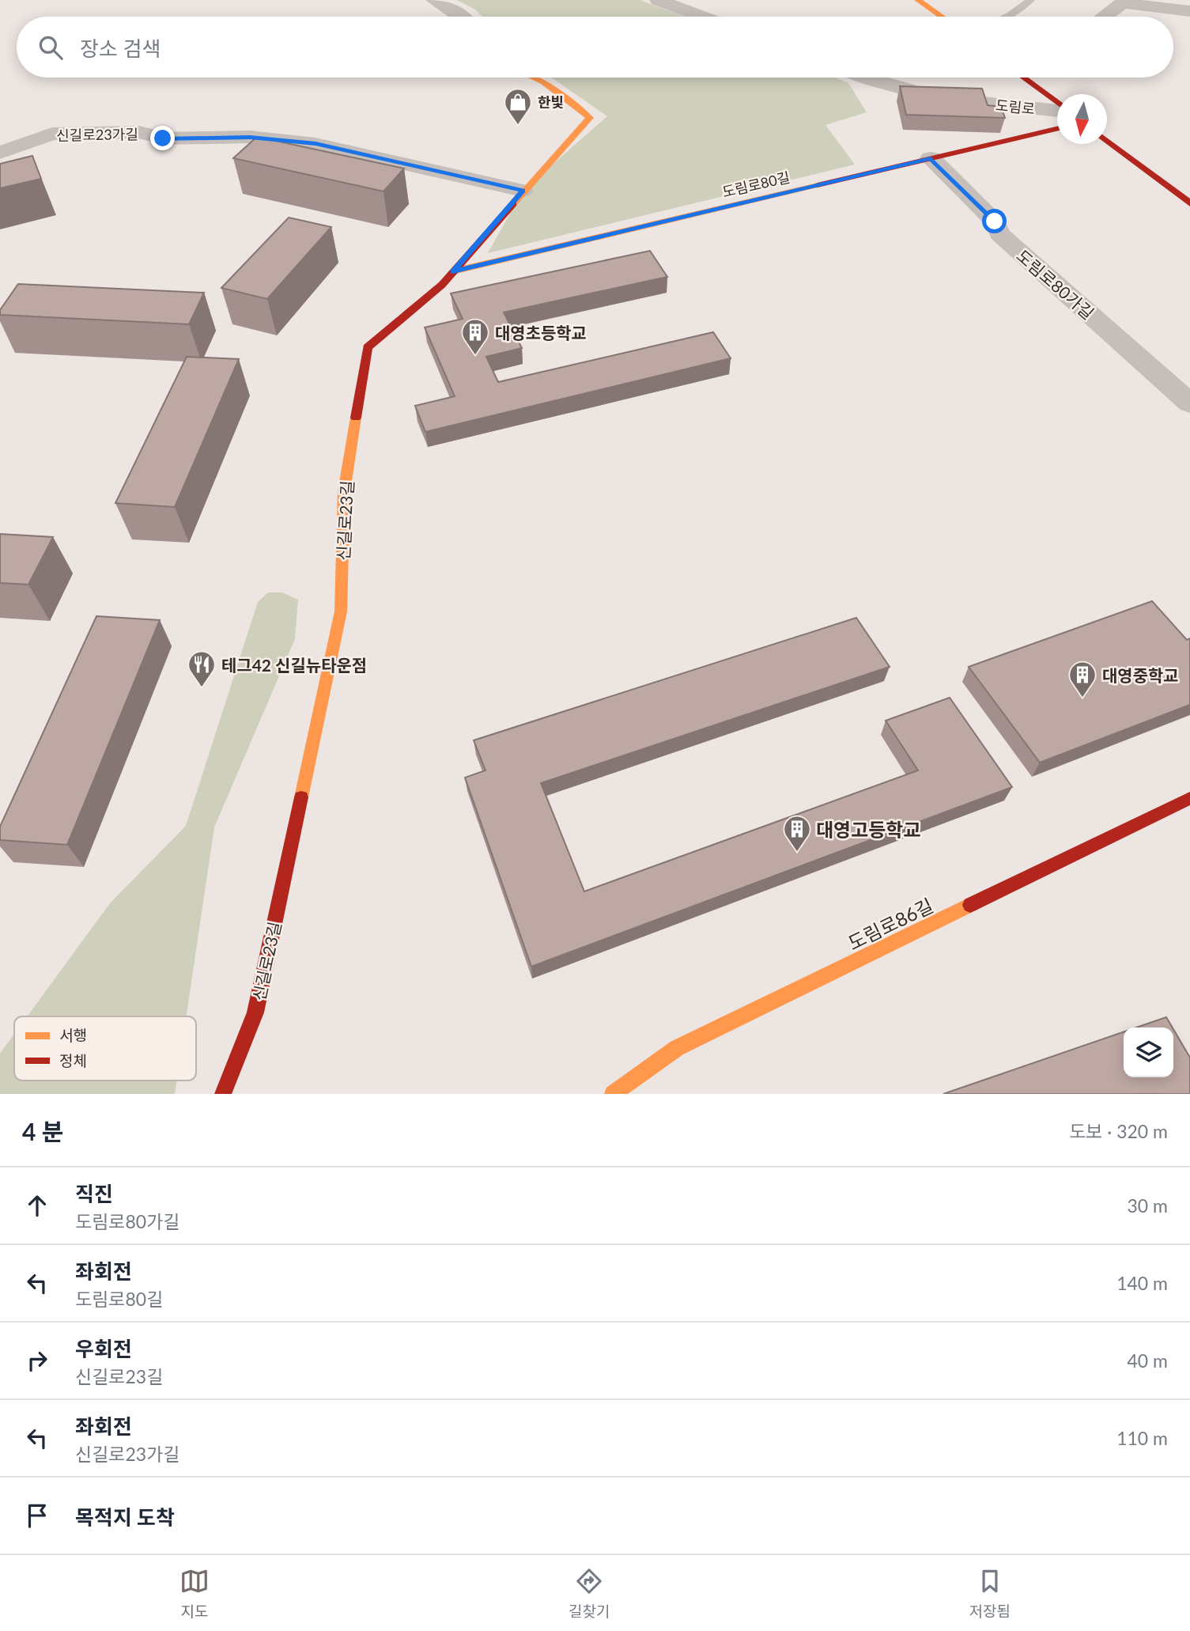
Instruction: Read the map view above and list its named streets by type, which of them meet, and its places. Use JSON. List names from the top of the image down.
{
  "streets": {
    "street": [
      "도림로",
      "신길로23가길",
      "도림로80길",
      "도림로80가길",
      "신길로23길",
      "도림로86길"
    ]
  },
  "crossings": [
    ["신길로23가길", "신길로23길"],
    ["도림로80길", "도림로80가길"],
    ["도림로80길", "신길로23길"]
  ],
  "places": {
    "shop": ["한빛"],
    "building": ["대영초등학교", "대영중학교", "대영고등학교"],
    "restaurant": ["테그42 신길뉴타운점"]
  },
  "legend": ["서행", "정체"],
  "north": "bottom",
  "page": {
    "search": "장소 검색",
    "heading": ["4 분", "도보 · 320 m"],
    "list": [
      ["직진", "도림로80가길", "30 m"],
      ["좌회전", "도림로80길", "140 m"],
      ["우회전", "신길로23길", "40 m"],
      ["좌회전", "신길로23가길", "110 m"],
      "목적지 도착"
    ],
    "nav": ["지도", "길찾기", "저장됨"]
  }
}
